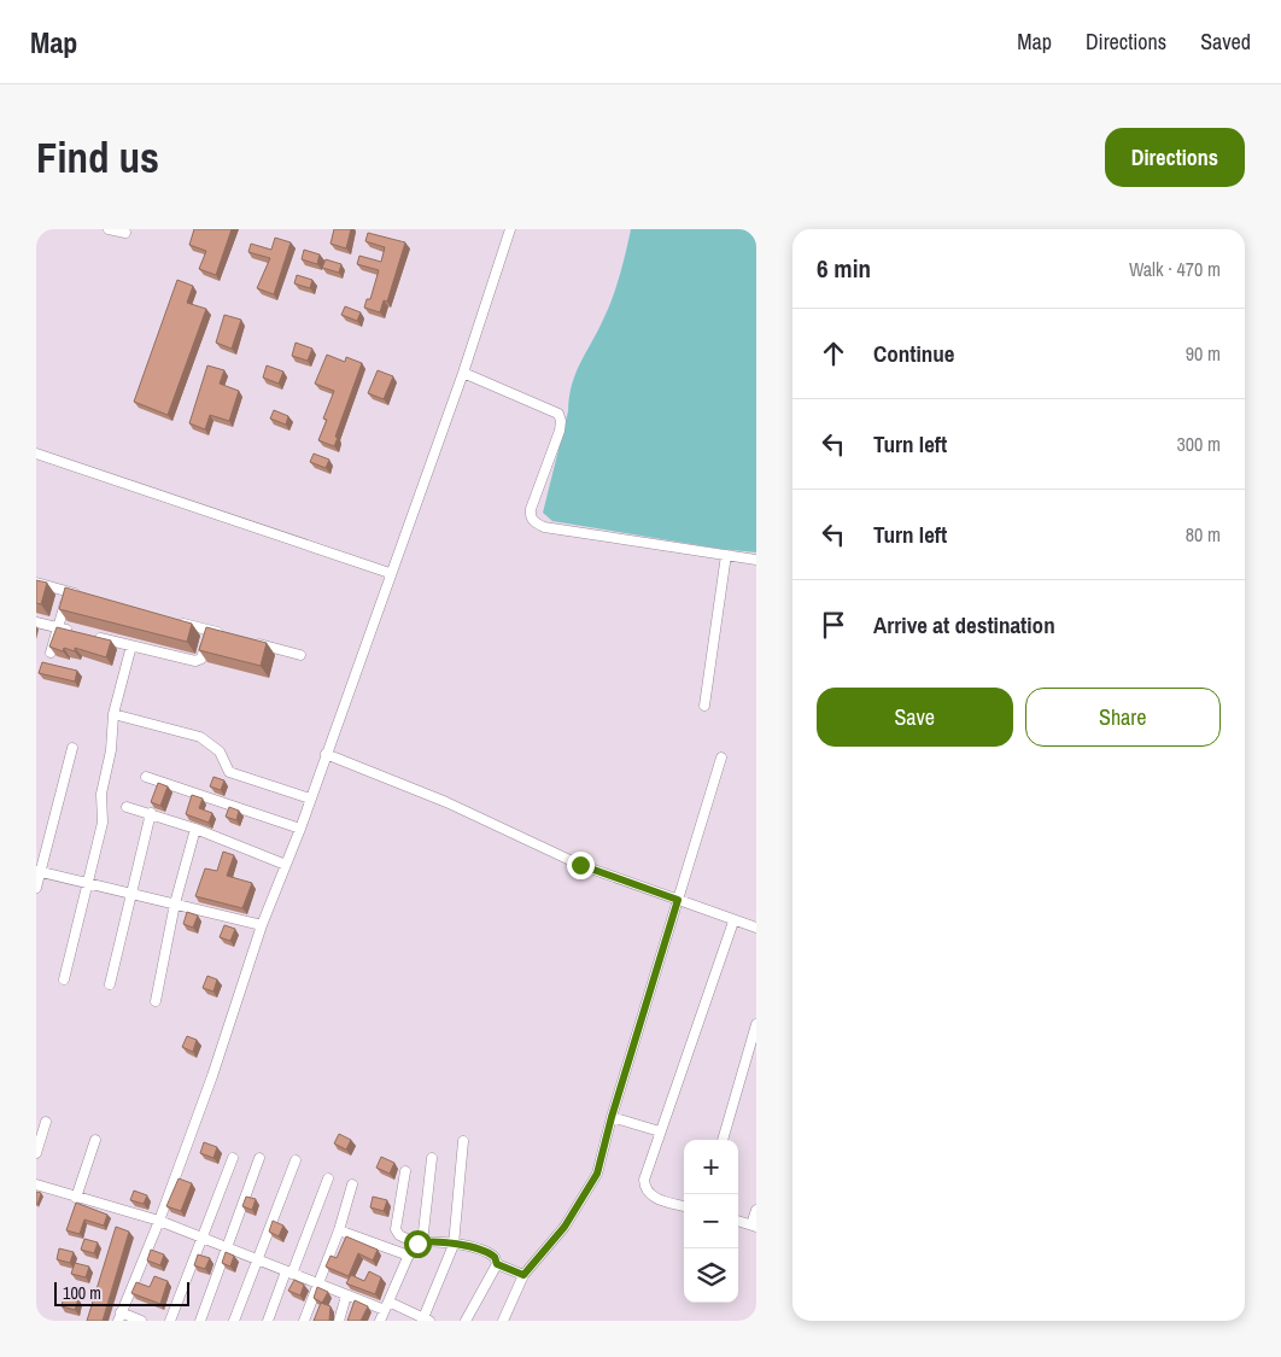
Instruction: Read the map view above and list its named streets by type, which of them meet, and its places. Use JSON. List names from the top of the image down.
{
  "scale_bar": "100 m",
  "page": {
    "header": "Map",
    "nav": ["Map", "Directions", "Saved"],
    "buttons": [
      "Directions",
      ["Save", "Share"]
    ],
    "title": "Find us",
    "heading": ["6 min", "Walk · 470 m"],
    "list": [
      ["Continue", "90 m"],
      ["Turn left", "300 m"],
      ["Turn left", "80 m"],
      "Arrive at destination"
    ],
    "map_buttons": ["+", "−"],
    "scale": "100 m"
  }
}
